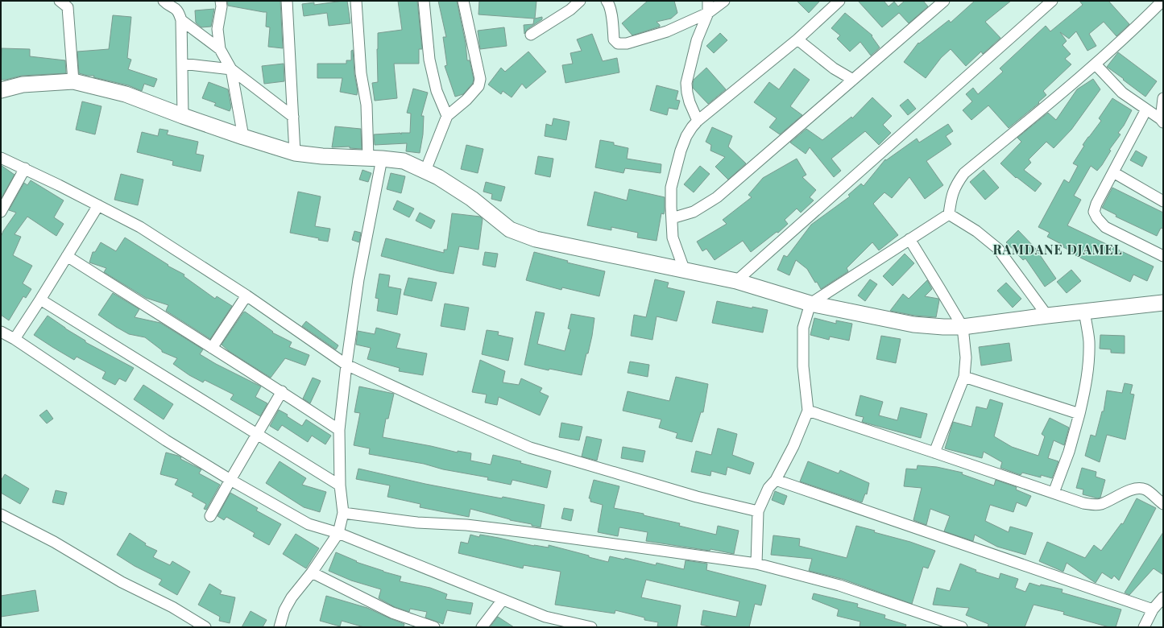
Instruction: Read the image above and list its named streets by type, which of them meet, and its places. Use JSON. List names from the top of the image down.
{
  "districts": ["RAMDANE DJAMEL"]
}
